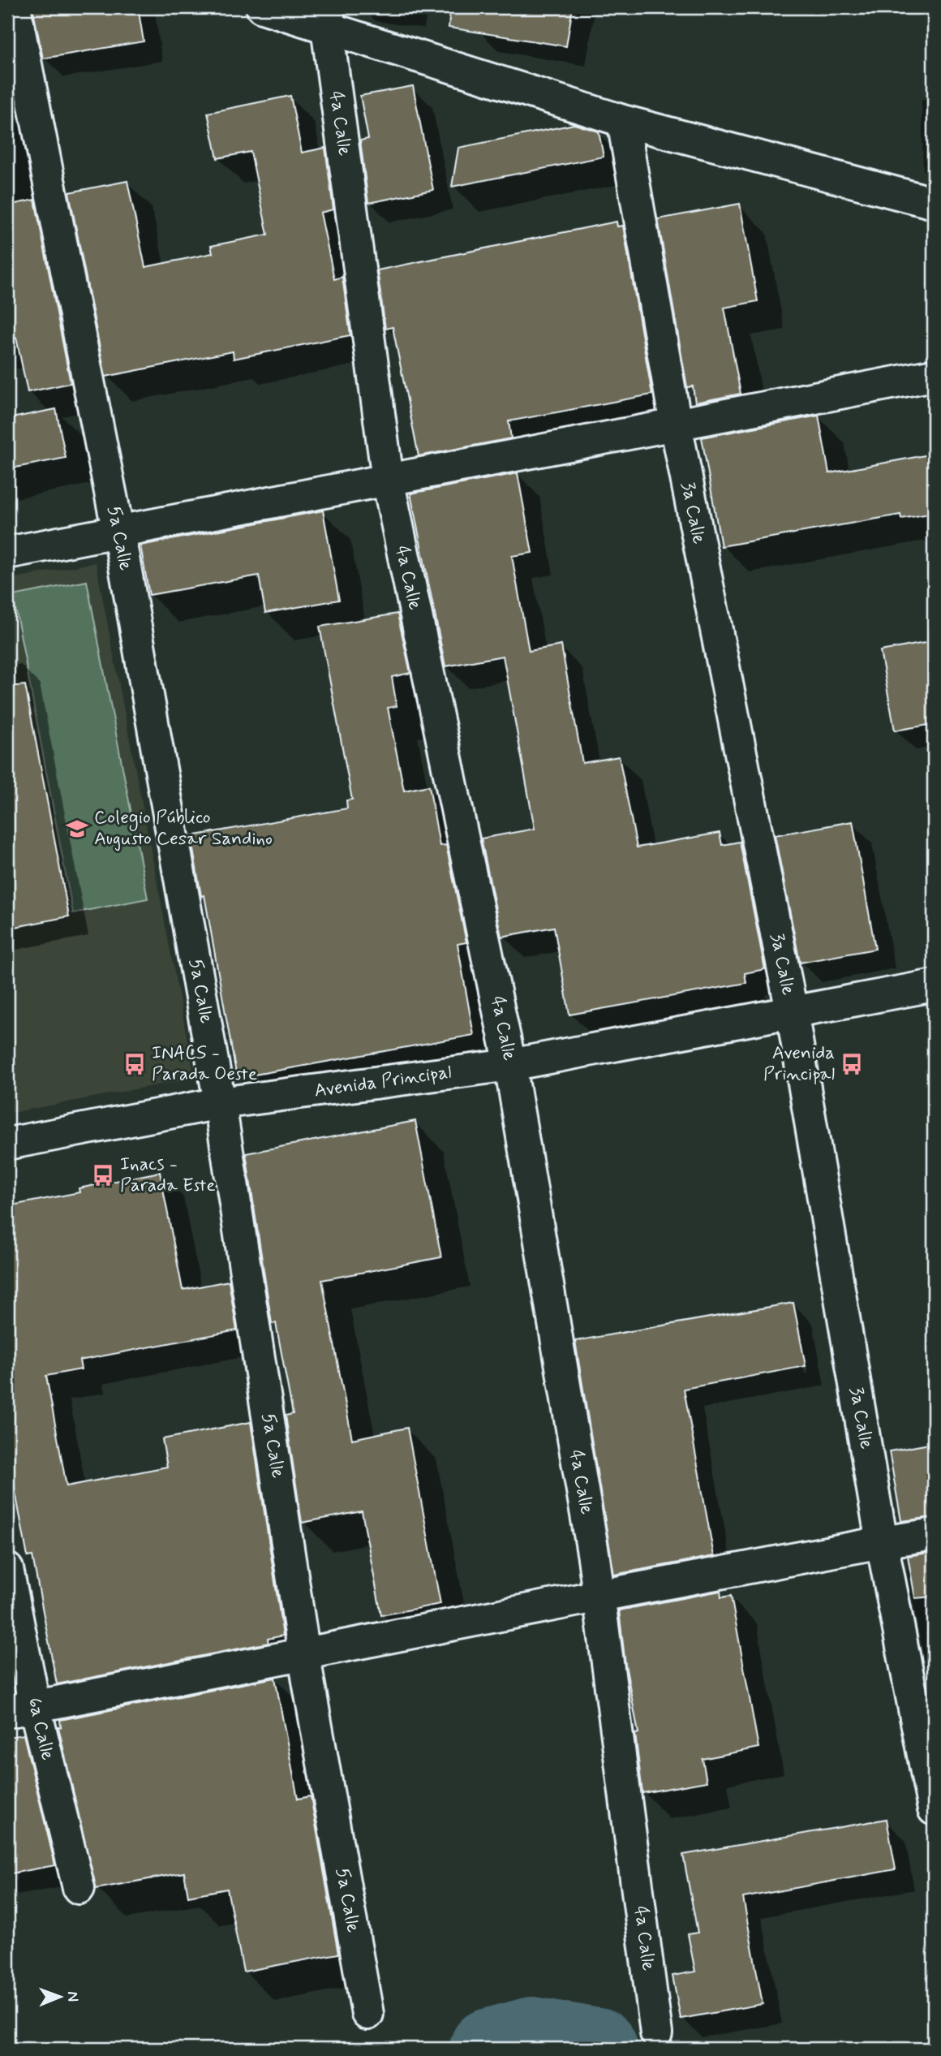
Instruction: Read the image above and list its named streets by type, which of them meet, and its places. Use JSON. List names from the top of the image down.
{
  "streets": {
    "street": [
      "4a Calle",
      "3a Calle",
      "5a Calle",
      "Avenida Principal",
      "6a Calle"
    ]
  },
  "crossings": [
    ["4a Calle", "Avenida Principal"],
    ["3a Calle", "Avenida Principal"],
    ["5a Calle", "Avenida Principal"]
  ],
  "places": {
    "school or university": ["Colegio Público Augusto Cesar Sandino"],
    "bus stop": ["INACS - Parada Oeste", "Avenida Principal", "Inacs - Parada Este"]
  },
  "north": "right"
}
